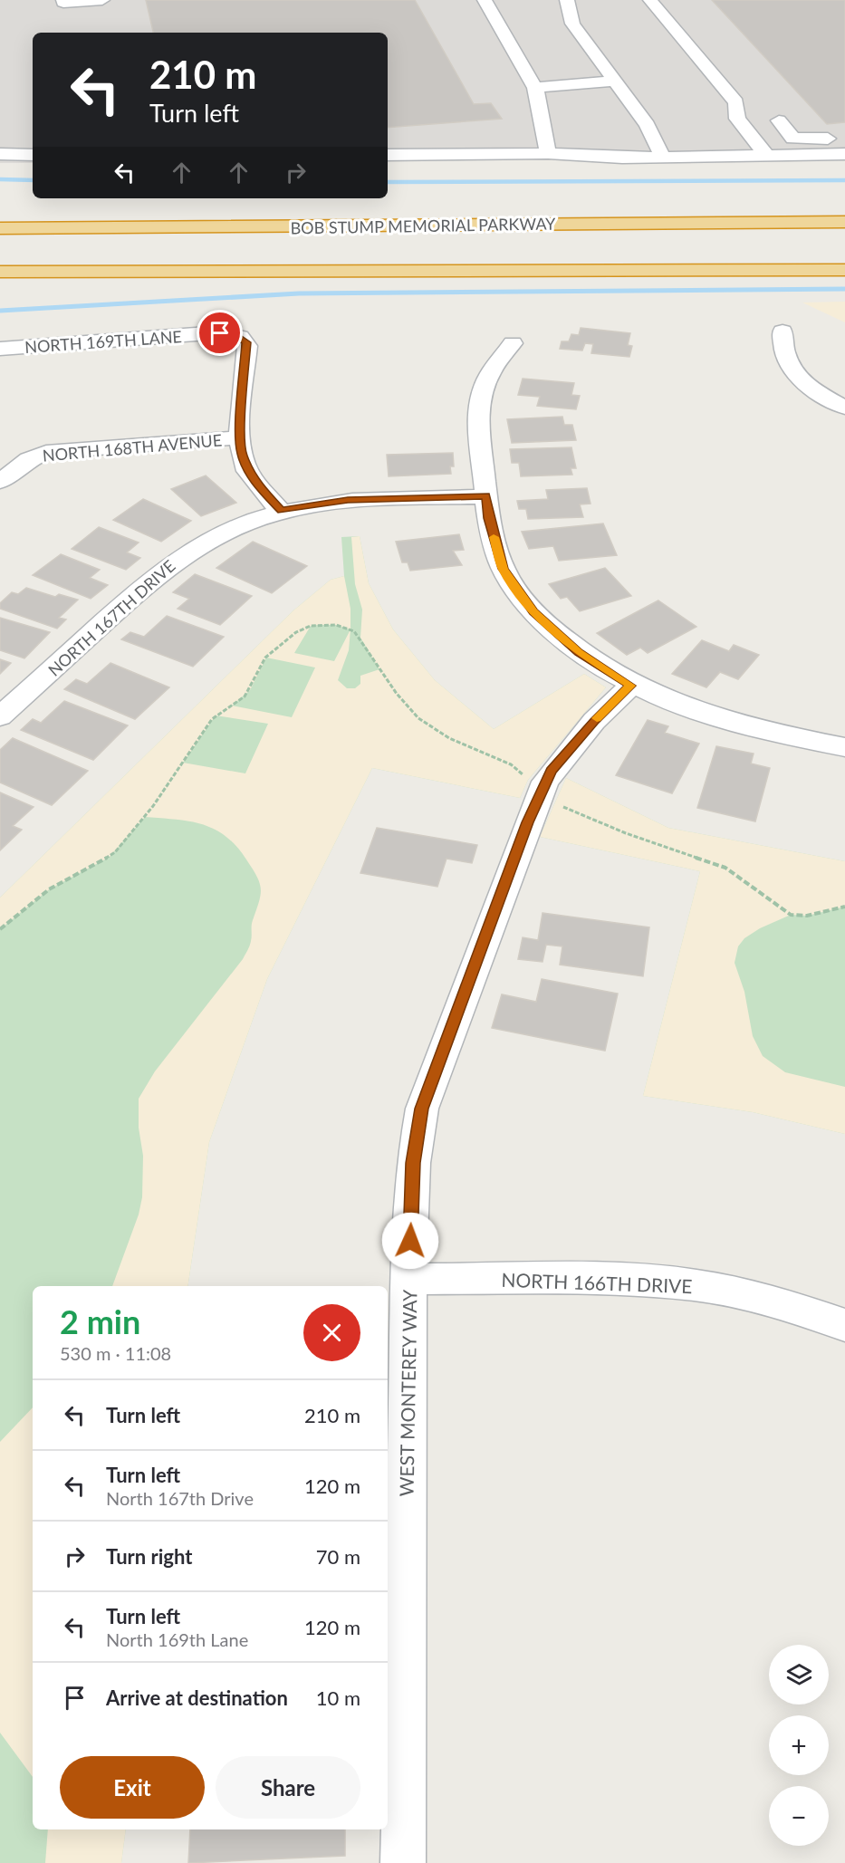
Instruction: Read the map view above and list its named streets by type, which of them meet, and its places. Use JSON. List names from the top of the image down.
{
  "streets": {
    "highway": ["BOB STUMP MEMORIAL PARKWAY"],
    "street": [
      "NORTH 169TH LANE",
      "NORTH 168TH AVENUE",
      "NORTH 167TH DRIVE",
      "NORTH 166TH DRIVE",
      "WEST MONTEREY WAY"
    ]
  },
  "crossings": [
    ["NORTH 169TH LANE", "NORTH 168TH AVENUE"],
    ["NORTH 166TH DRIVE", "WEST MONTEREY WAY"]
  ],
  "page": {
    "turn": ["210 m", "Turn left"],
    "heading": ["2 min", "530 m · 11:08"],
    "list": [
      {
        "name": "Turn left",
        "value": "210 m"
      },
      {
        "name": "Turn left",
        "note": "North 167th Drive",
        "value": "120 m"
      },
      {
        "name": "Turn right",
        "value": "70 m"
      },
      {
        "name": "Turn left",
        "note": "North 169th Lane",
        "value": "120 m"
      },
      {
        "name": "Arrive at destination",
        "value": "10 m"
      }
    ],
    "map_buttons": ["+", "−"],
    "buttons": ["Exit", "Share"]
  }
}
